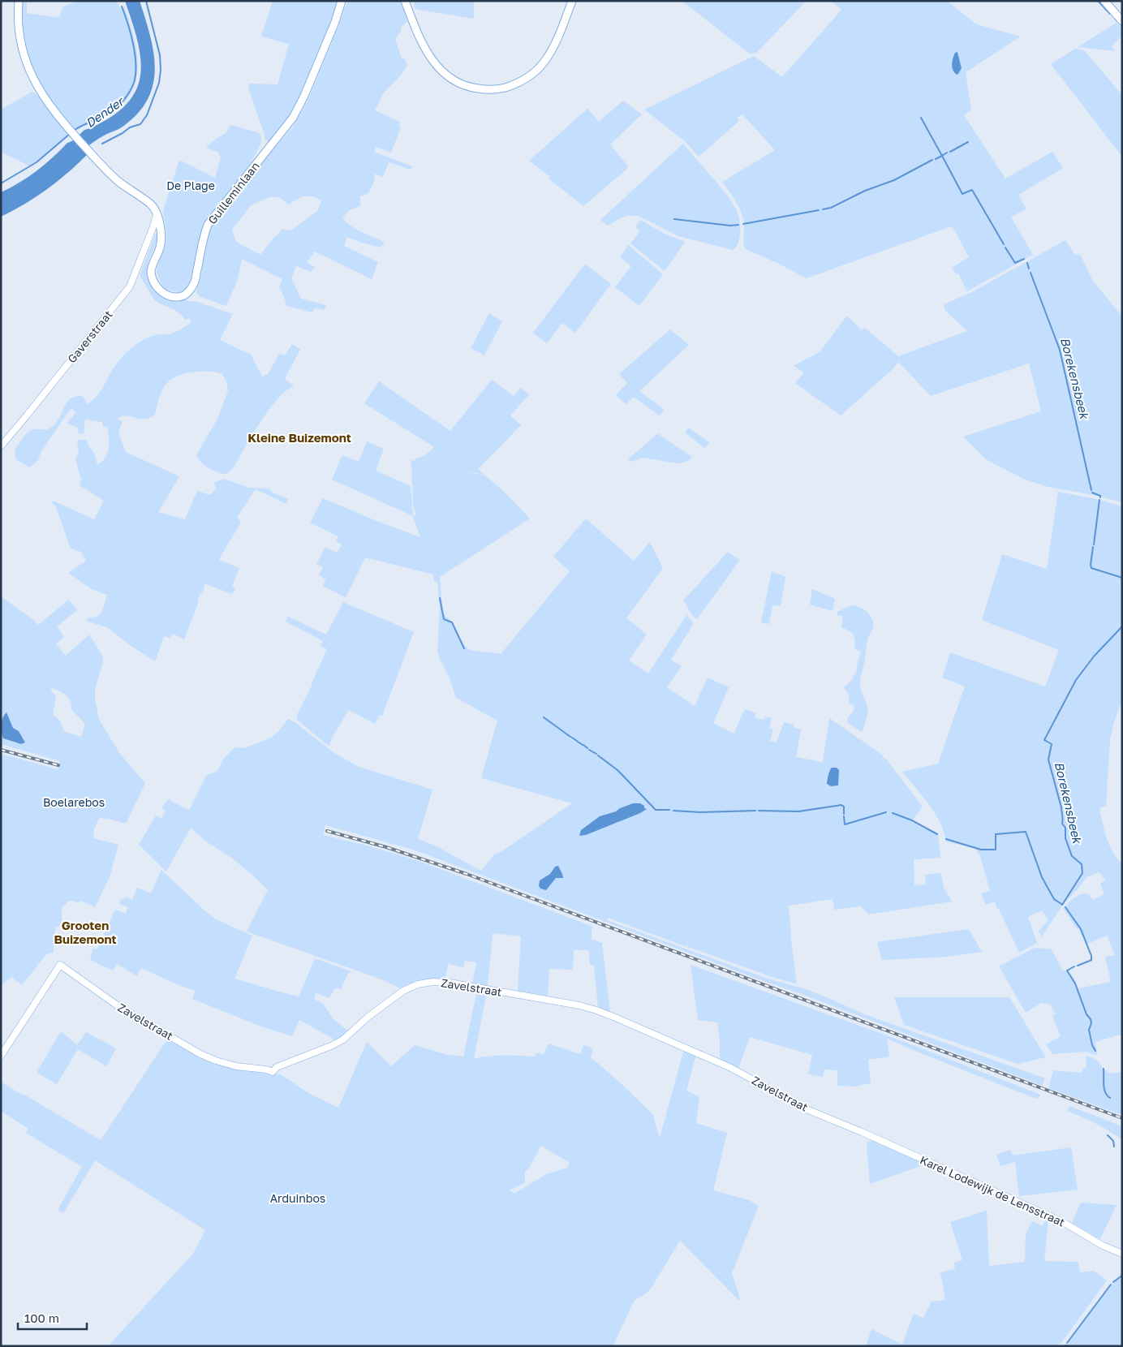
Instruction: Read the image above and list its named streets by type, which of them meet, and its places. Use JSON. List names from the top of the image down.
{
  "streets": {
    "main road": ["Guilleminlaan"],
    "street": ["Gaverstraat", "Zavelstraat", "Karel Lodewijk de Lensstraat"]
  },
  "crossings": [
    ["Guilleminlaan", "Gaverstraat"],
    ["Zavelstraat", "Karel Lodewijk de Lensstraat"]
  ],
  "districts": ["Kleine Buizemont", "Grooten Buizemont"],
  "water": ["Dender", "Borekensbeek"],
  "parks": ["De Plage", "Boelarebos", "Arduinbos"],
  "scale_bar": "100 m"
}
